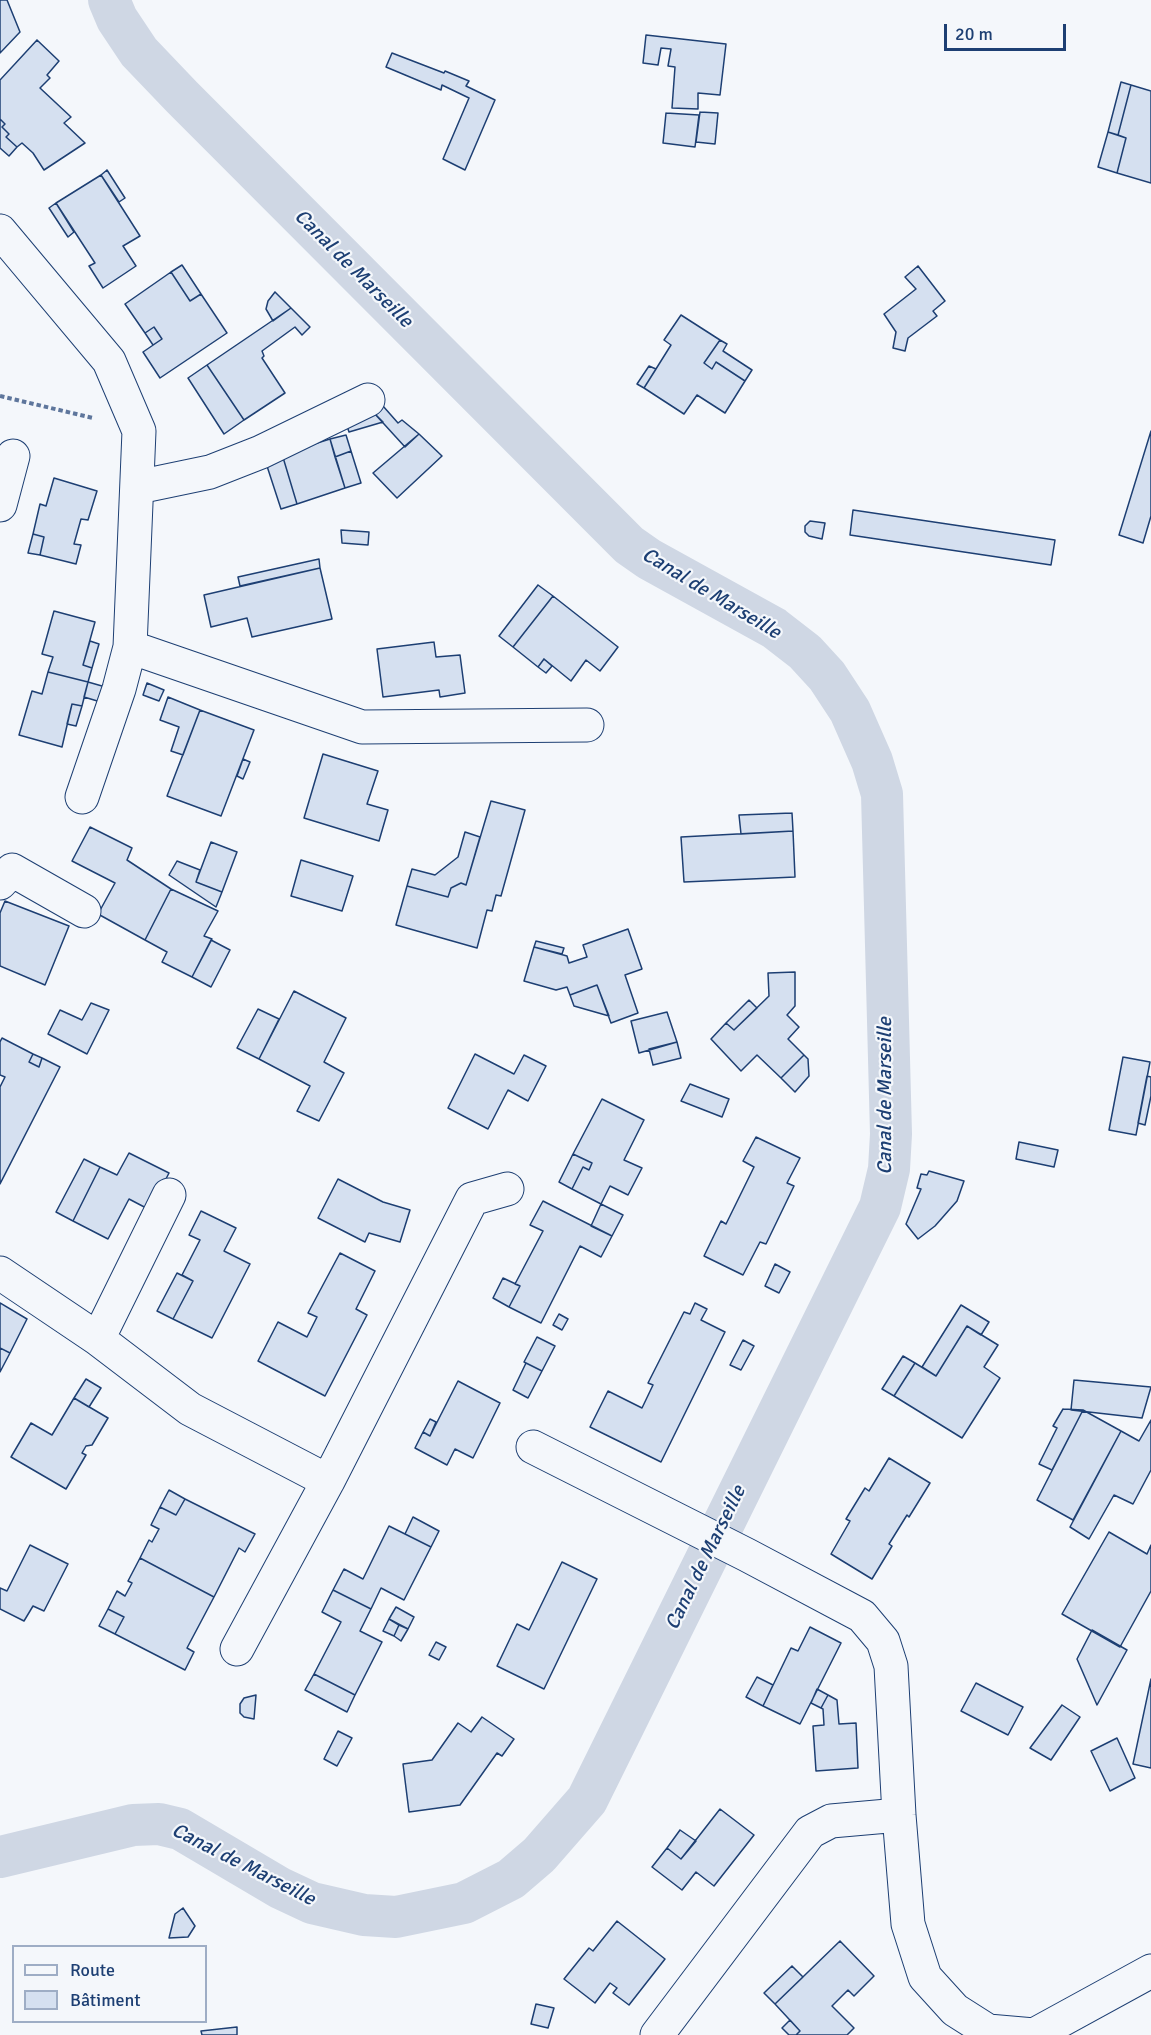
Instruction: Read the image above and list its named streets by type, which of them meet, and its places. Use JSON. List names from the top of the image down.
{
  "water": ["Canal de Marseille"],
  "legend": ["Route", "Bâtiment"],
  "scale_bar": "20 m"
}
